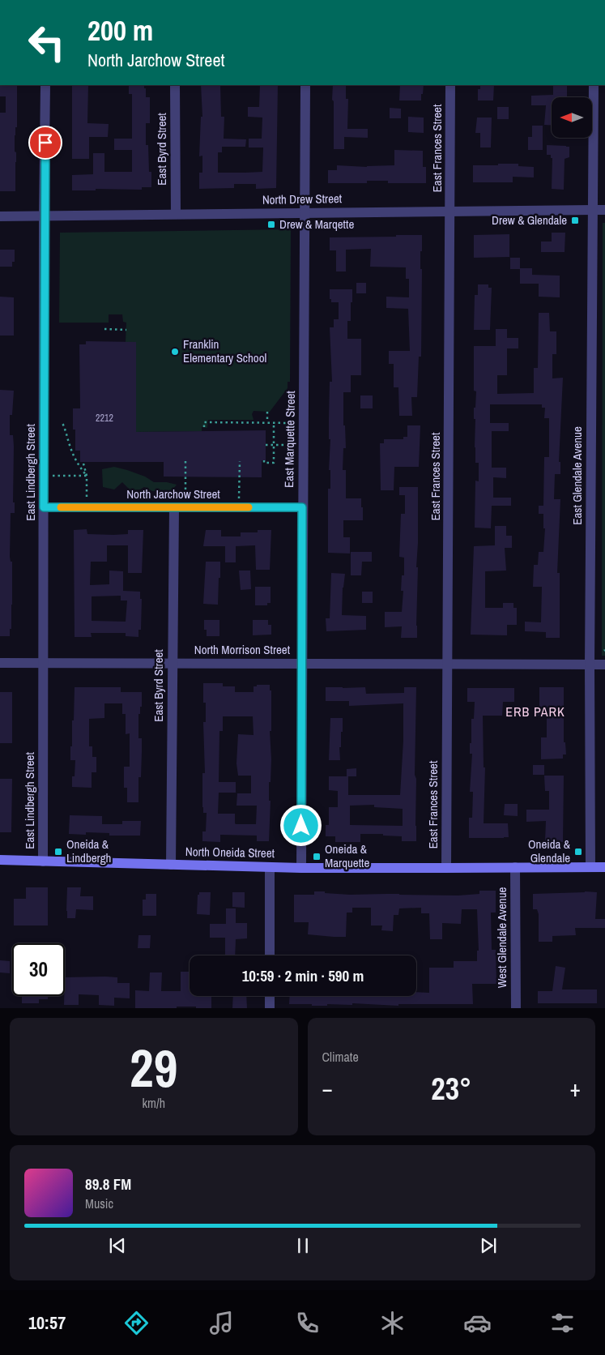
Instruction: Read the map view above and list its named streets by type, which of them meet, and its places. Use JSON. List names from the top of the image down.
{
  "streets": {
    "main road": ["North Oneida Street"],
    "street": [
      "East Frances Street",
      "East Byrd Street",
      "North Drew Street",
      "East Marquette Street",
      "East Lindbergh Street",
      "East Glendale Avenue",
      "North Jarchow Street",
      "North Morrison Street",
      "West Glendale Avenue"
    ]
  },
  "crossings": [
    ["East Frances Street", "North Drew Street"],
    ["East Frances Street", "North Morrison Street"],
    ["East Frances Street", "North Oneida Street"],
    ["East Byrd Street", "North Drew Street"],
    ["East Byrd Street", "North Jarchow Street"],
    ["East Byrd Street", "North Morrison Street"],
    ["East Byrd Street", "North Oneida Street"],
    ["North Drew Street", "East Marquette Street"],
    ["North Drew Street", "East Lindbergh Street"],
    ["North Drew Street", "East Glendale Avenue"],
    ["East Marquette Street", "North Jarchow Street"],
    ["East Marquette Street", "North Morrison Street"],
    ["East Marquette Street", "North Oneida Street"],
    ["East Lindbergh Street", "North Jarchow Street"],
    ["East Lindbergh Street", "North Morrison Street"],
    ["East Lindbergh Street", "North Oneida Street"],
    ["East Glendale Avenue", "North Morrison Street"],
    ["East Glendale Avenue", "North Oneida Street"],
    ["North Oneida Street", "West Glendale Avenue"]
  ],
  "districts": ["ERB PARK"],
  "places": {
    "transit": [
      "Drew & Glendale",
      "Drew & Marqette",
      "Oneida & Lindbergh",
      "Oneida & Glendale",
      "Oneida & Marquette"
    ],
    "other": ["Franklin Elementary School"]
  },
  "house_numbers": ["2212"],
  "north": "left",
  "page": {
    "turn": ["200 m", "North Jarchow Street"],
    "limit": "30",
    "trip": "10:59 · 2 min · 590 m",
    "tile": [
      ["29", "km/h"],
      "Climate"
    ],
    "heat": ["−", "23°", "+"],
    "song": ["89.8 FM", "Music"],
    "tabs": "10:57"
  }
}
